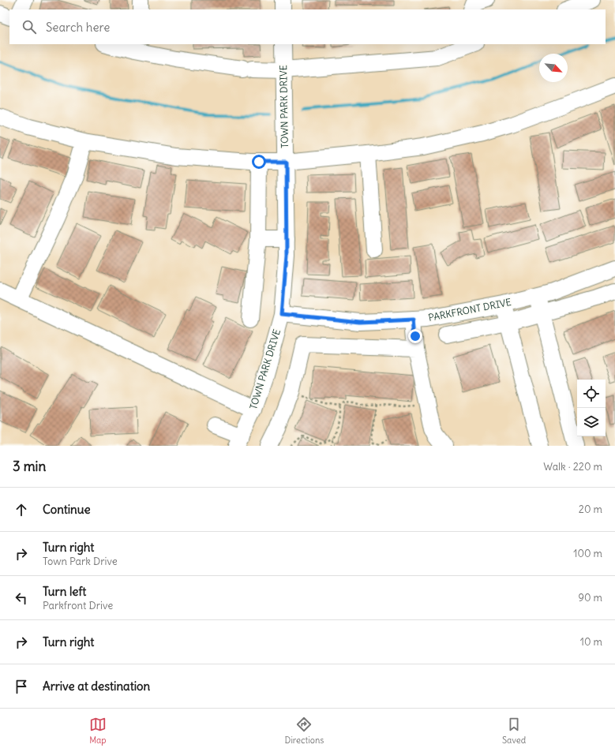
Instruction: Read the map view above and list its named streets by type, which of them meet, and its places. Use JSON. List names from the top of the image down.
{
  "streets": {
    "street": ["TOWN PARK DRIVE", "PARKFRONT DRIVE"]
  },
  "crossings": [
    ["TOWN PARK DRIVE", "PARKFRONT DRIVE"]
  ],
  "north": "bottom right",
  "page": {
    "search": "Search here",
    "heading": ["3 min", "Walk · 220 m"],
    "list": [
      ["Continue", "20 m"],
      ["Turn right", "Town Park Drive", "100 m"],
      ["Turn left", "Parkfront Drive", "90 m"],
      ["Turn right", "10 m"],
      "Arrive at destination"
    ],
    "nav": ["Map", "Directions", "Saved"]
  }
}
